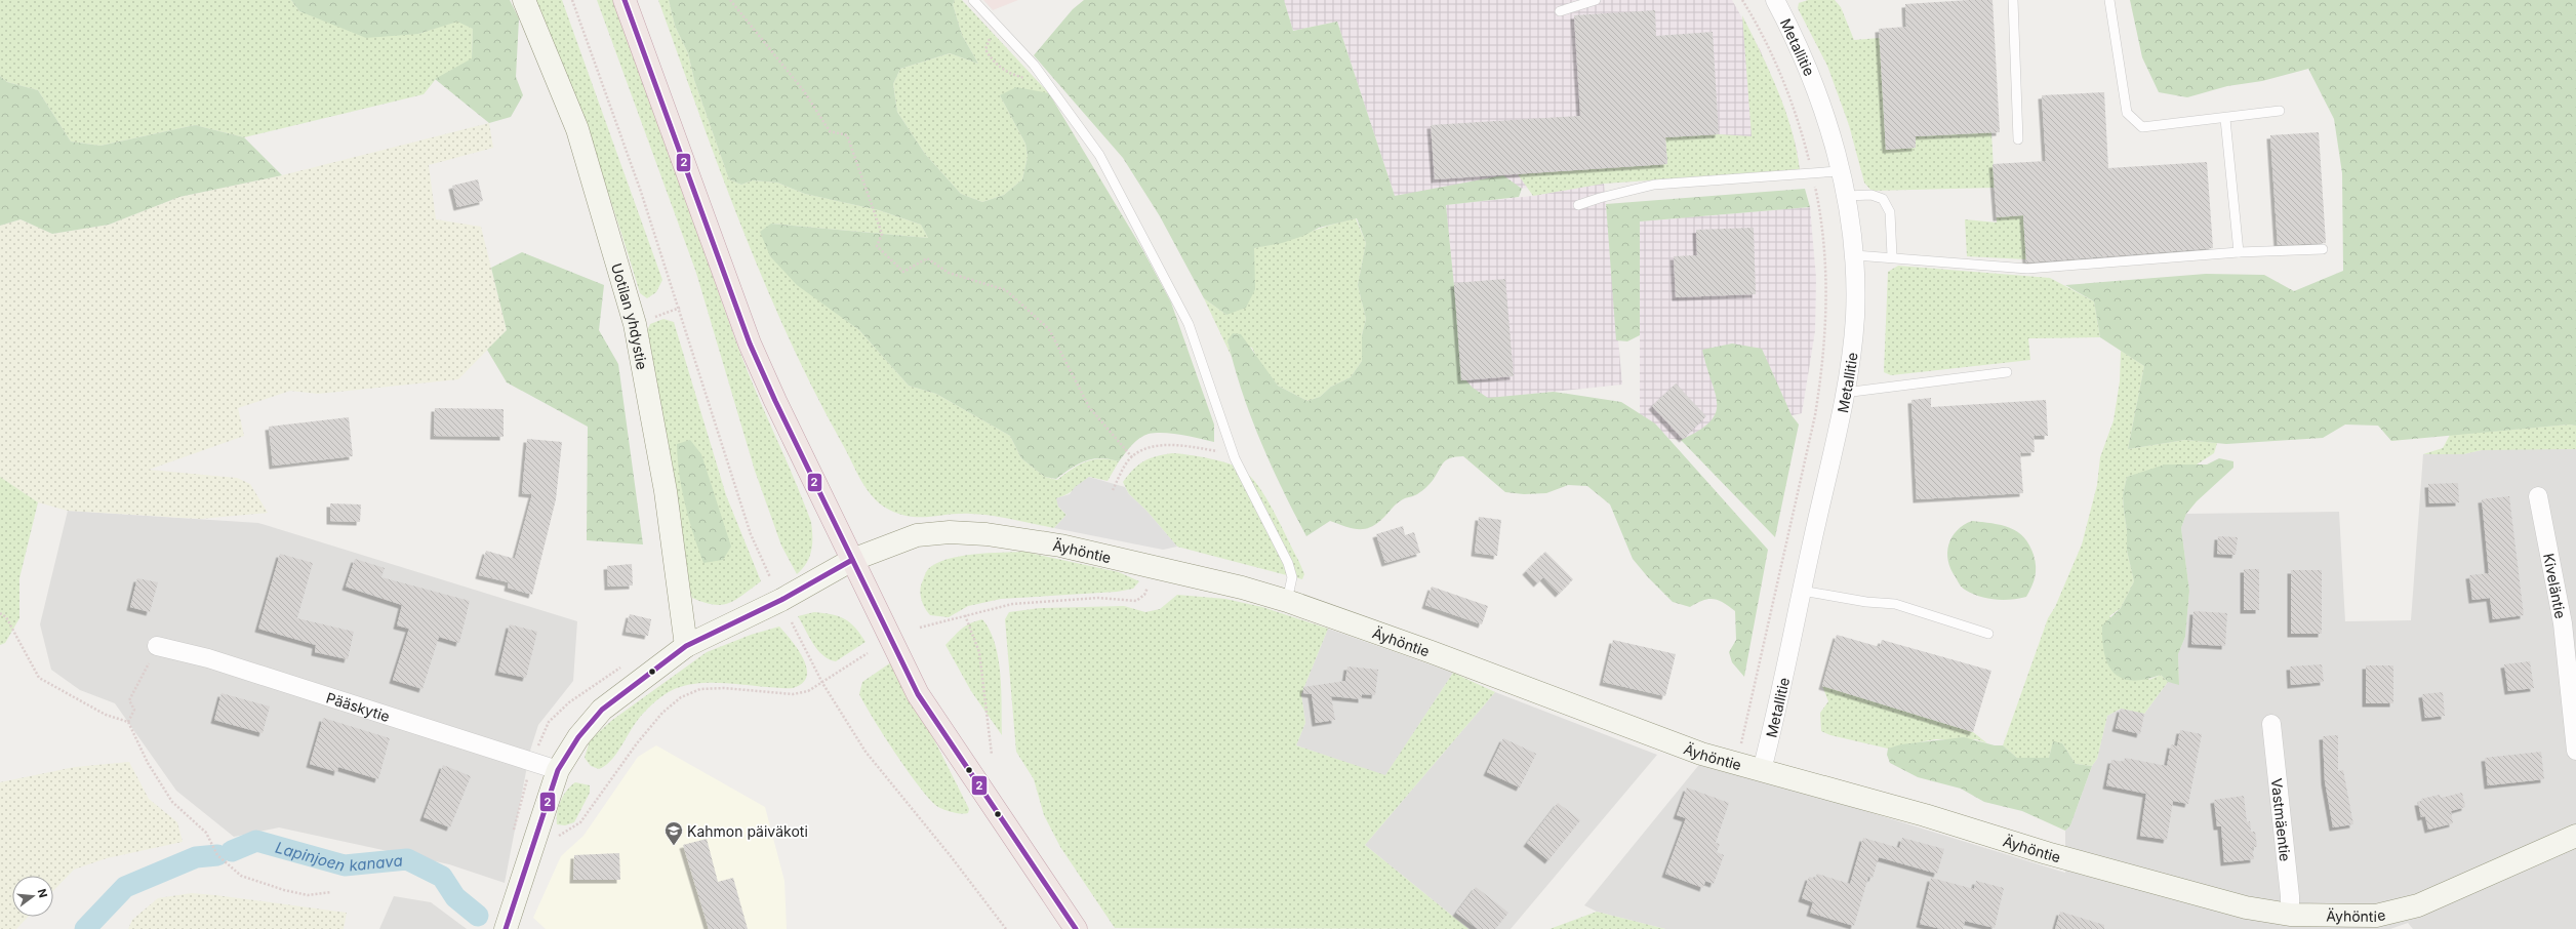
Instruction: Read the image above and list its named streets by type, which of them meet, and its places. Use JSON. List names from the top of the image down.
{
  "streets": {
    "main road": ["Uotilan yhdystie", "Äyhöntie"],
    "street": [
      "Metallitie",
      "Kiveläntie",
      "Pääskytie",
      "Vastmäentie"
    ]
  },
  "crossings": [
    ["Metallitie", "Äyhöntie"],
    ["Uotilan yhdystie", "Äyhöntie"],
    ["Äyhöntie", "Pääskytie"],
    ["Äyhöntie", "Vastmäentie"]
  ],
  "water": ["Lapinjoen kanava"],
  "places": {
    "school or university": ["Kahmon päiväkoti"]
  },
  "lines": ["transit line 2"],
  "north": "right"
}
